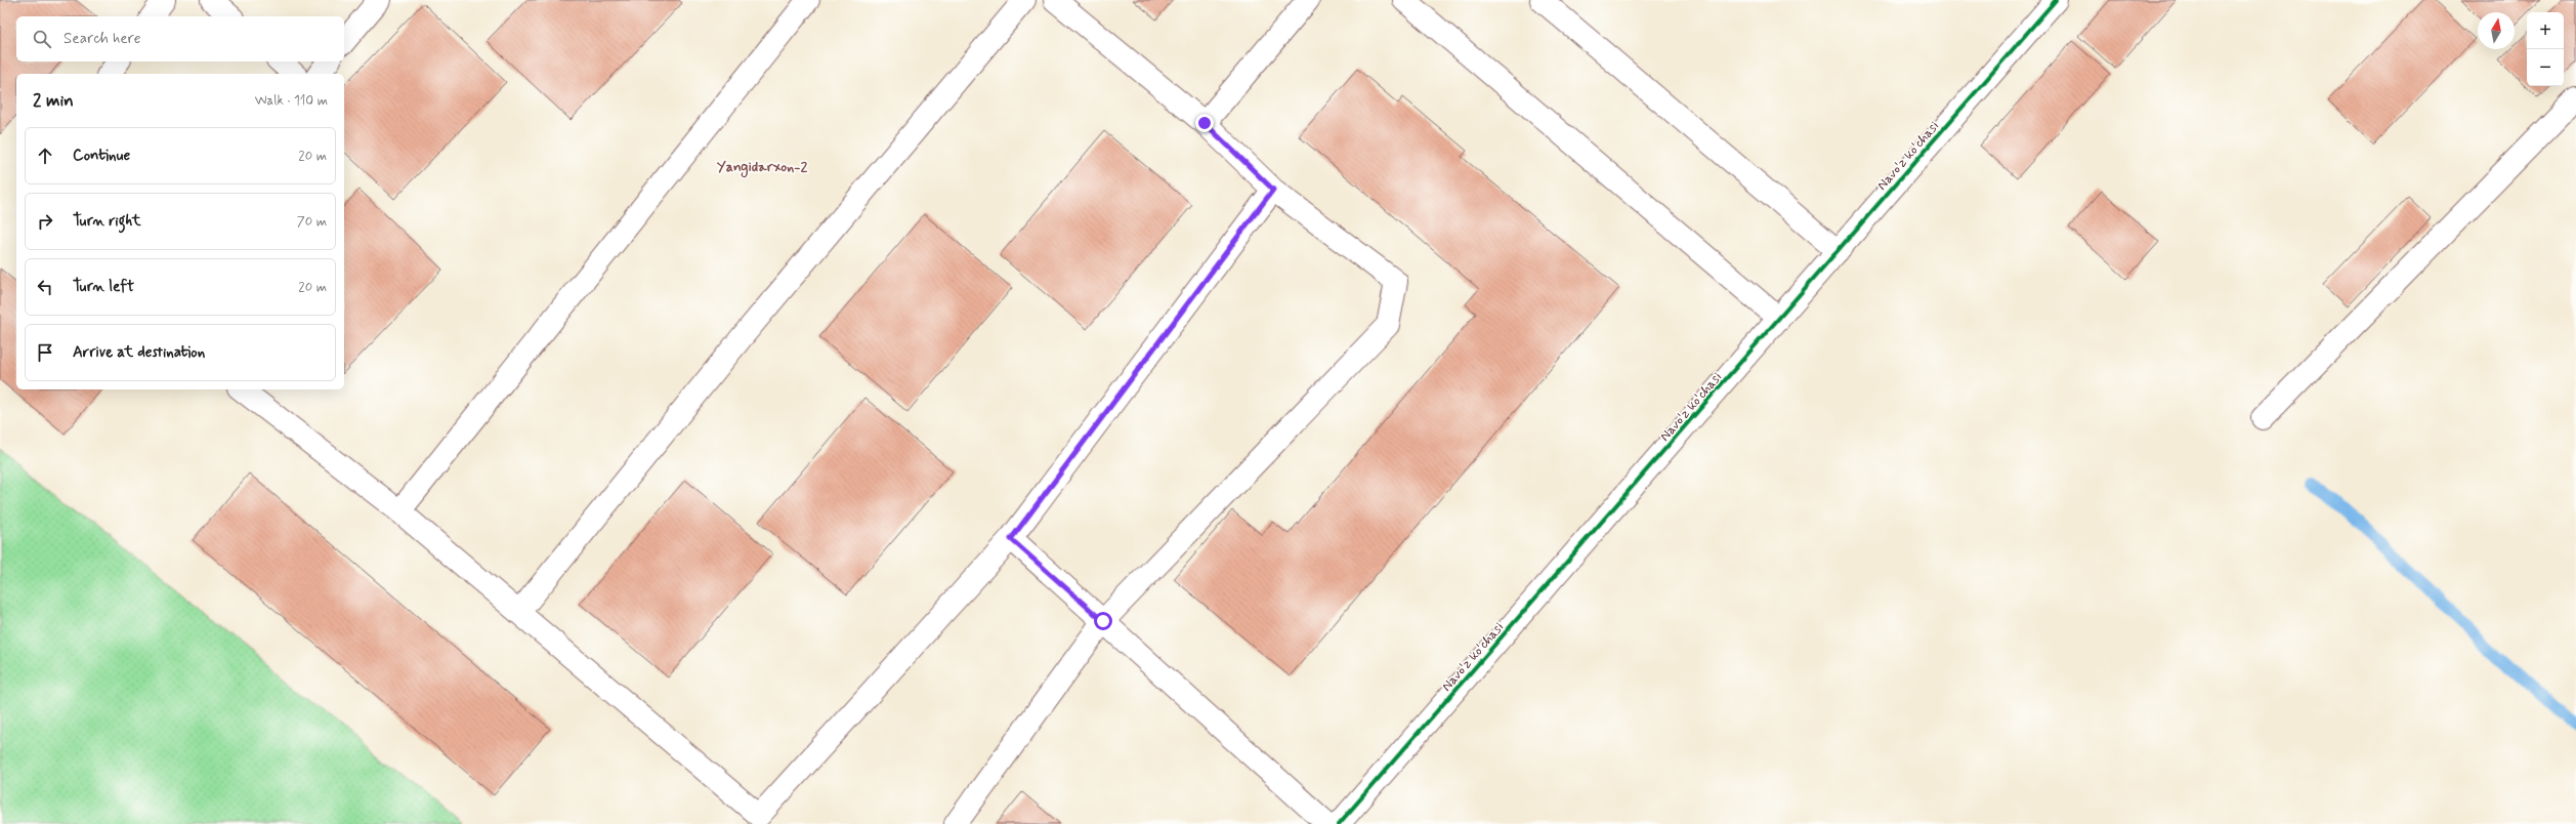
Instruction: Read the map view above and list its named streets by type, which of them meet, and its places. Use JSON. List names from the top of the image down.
{
  "streets": {
    "street": ["Navo'z ko'chasi"]
  },
  "districts": ["Yangidarxon-2"],
  "north": "top",
  "page": {
    "map_buttons": ["+", "−"],
    "search": "Search here",
    "heading": ["2 min", "Walk · 110 m"],
    "list": [
      ["Continue", "20 m"],
      ["Turn right", "70 m"],
      ["Turn left", "20 m"],
      "Arrive at destination"
    ]
  }
}
